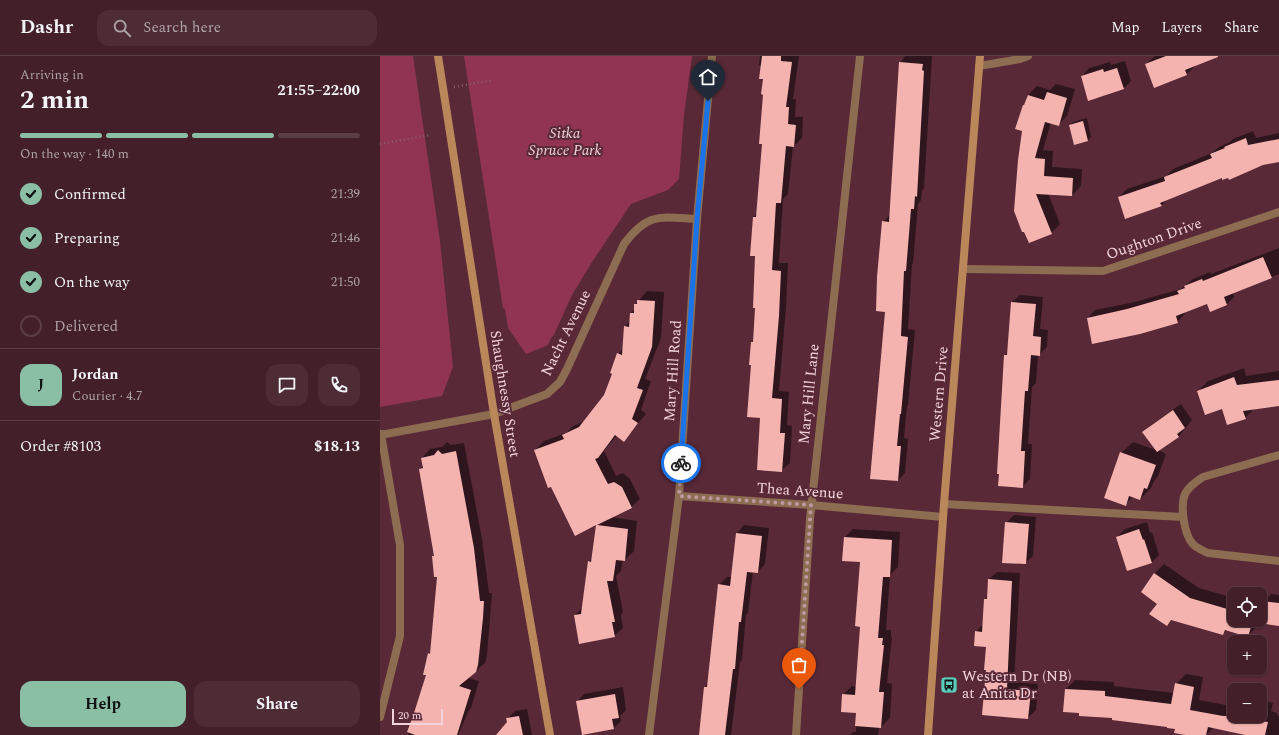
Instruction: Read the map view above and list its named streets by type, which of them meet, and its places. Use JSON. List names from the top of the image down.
{
  "streets": {
    "main road": ["Shaughnessy Street", "Western Drive"],
    "street": [
      "Oughton Drive",
      "Nacht Avenue",
      "Mary Hill Road",
      "Mary Hill Lane",
      "Thea Avenue"
    ]
  },
  "crossings": [
    ["Oughton Drive", "Western Drive"],
    ["Nacht Avenue", "Mary Hill Road"],
    ["Nacht Avenue", "Shaughnessy Street"],
    ["Mary Hill Road", "Thea Avenue"],
    ["Mary Hill Lane", "Thea Avenue"],
    ["Western Drive", "Thea Avenue"]
  ],
  "parks": ["Sitka Spruce Park"],
  "places": {
    "bus stop": ["Western Dr (NB) at Anita Dr"]
  },
  "scale_bar": "20 m",
  "page": {
    "header": "Dashr",
    "search": "Search here",
    "nav": ["Map", "Layers", "Share"],
    "heading": ["2 min", "Arriving in", "21:55–22:00"],
    "panel": [
      "Jordan",
      "Courier · 4.7",
      "Order #8103",
      "$18.13"
    ],
    "bar": "On the way · 140 m",
    "list": [
      ["Confirmed", "21:39"],
      ["Preparing", "21:46"],
      ["On the way", "21:50"],
      "Delivered"
    ],
    "round": "J",
    "map_buttons": ["+", "−"],
    "buttons": ["Help", "Share"],
    "scale": "20 m"
  }
}
